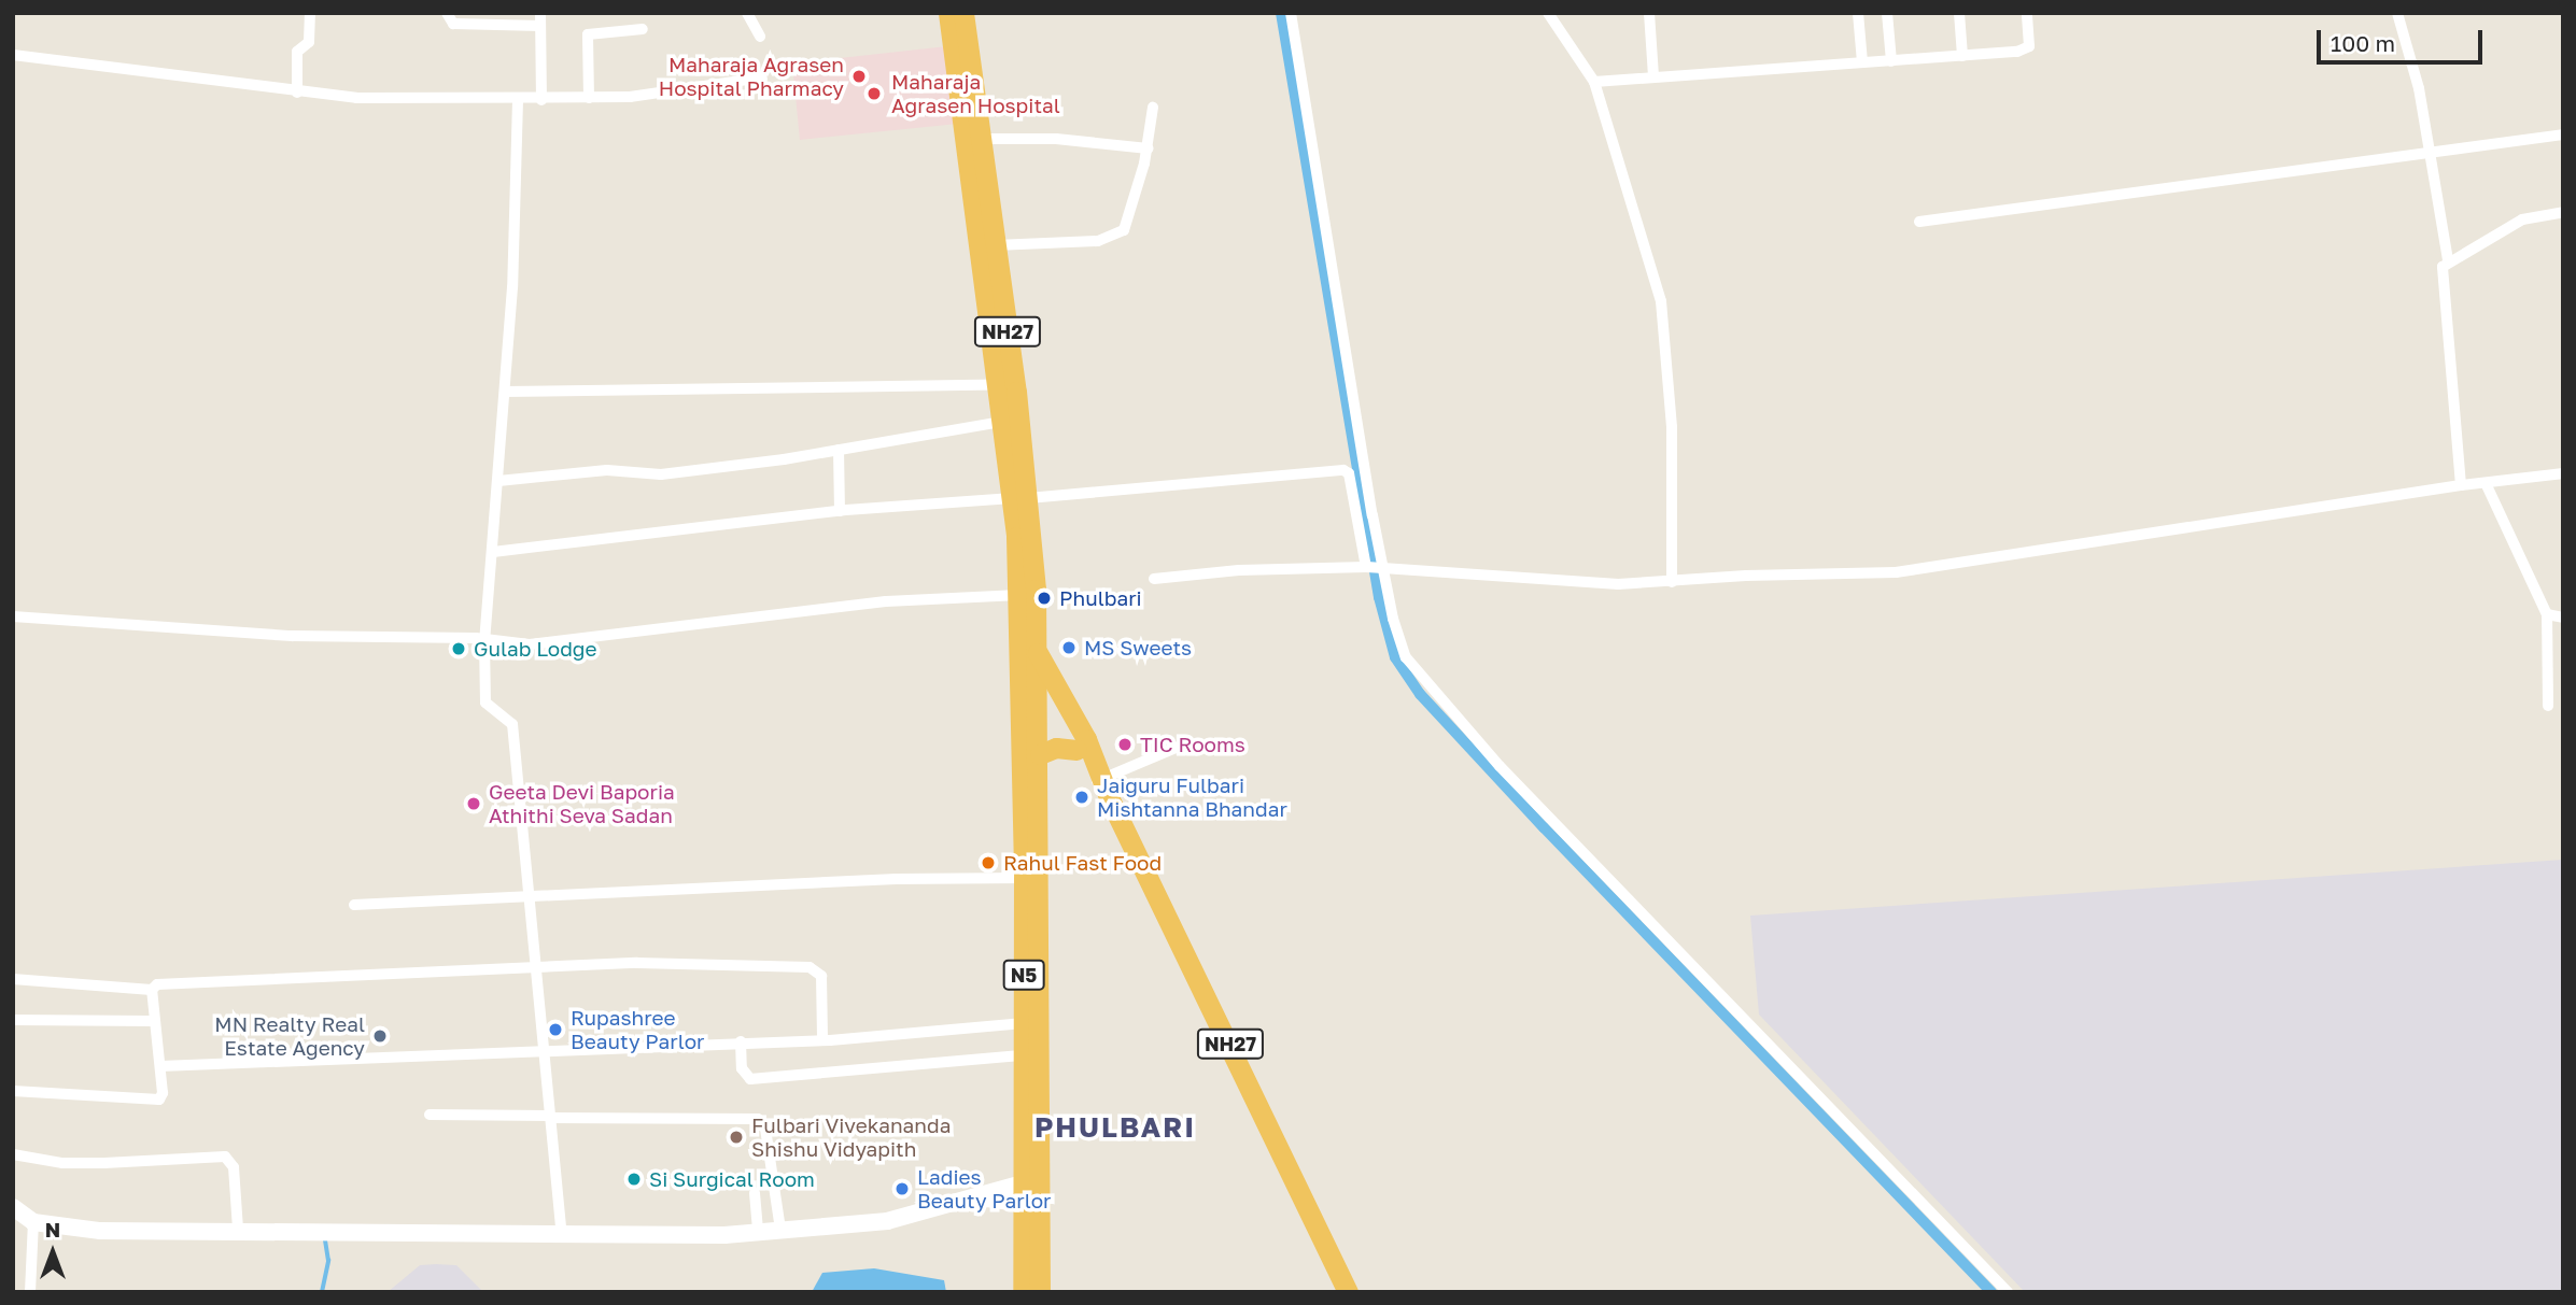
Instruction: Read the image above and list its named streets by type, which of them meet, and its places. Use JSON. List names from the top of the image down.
{
  "streets": {
    "highway": ["NH27", "N5"]
  },
  "crossings": [
    ["NH27", "N5"]
  ],
  "districts": ["PHULBARI"],
  "places": [
    "Maharaja Agrasen Hospital Pharmacy",
    "Maharaja Agrasen Hospital",
    "Phulbari",
    "MS Sweets",
    "Gulab Lodge",
    "TIC Rooms",
    "Jaiguru Fulbari Mishtanna Bhandar",
    "Geeta Devi Baporia Athithi Seva Sadan",
    "Rahul Fast Food",
    "Rupashree Beauty Parlor",
    "MN Realty Real Estate Agency",
    "Fulbari Vivekananda Shishu Vidyapith",
    "Si Surgical Room",
    "Ladies Beauty Parlor"
  ],
  "scale_bar": "100 m",
  "north": "top"
}
